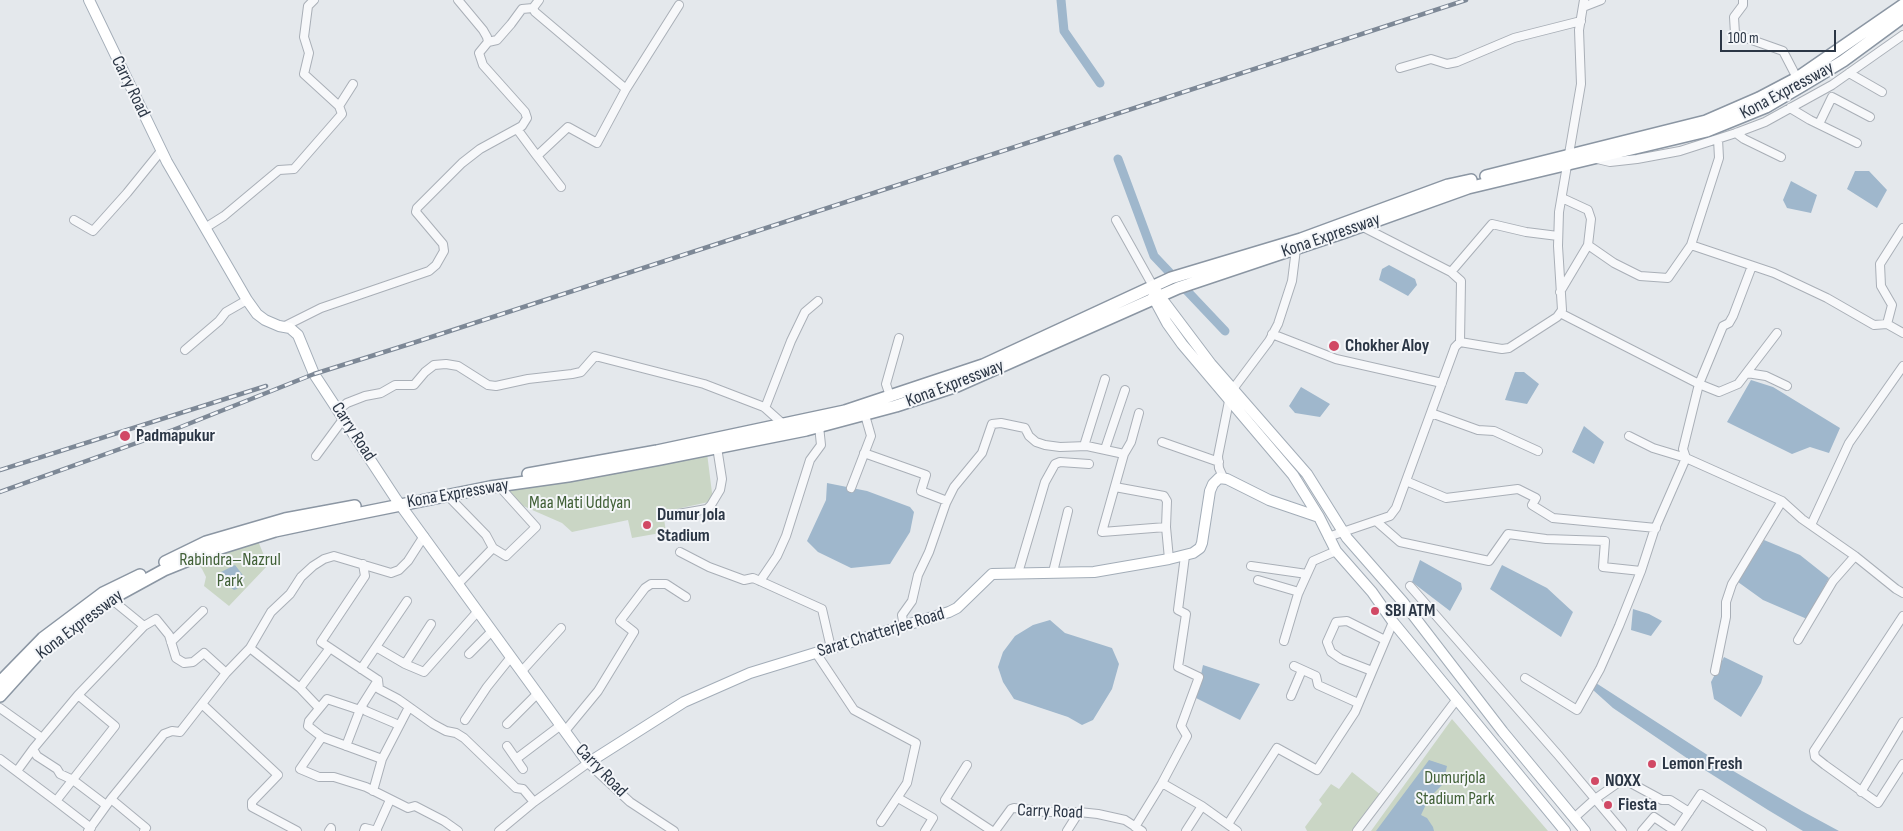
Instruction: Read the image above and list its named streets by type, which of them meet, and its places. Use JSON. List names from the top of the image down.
{
  "streets": {
    "highway": ["Kona Expressway"],
    "main road": ["Carry Road", "Sarat Chatterjee Road"]
  },
  "crossings": [
    ["Carry Road", "Kona Expressway"],
    ["Carry Road", "Sarat Chatterjee Road"]
  ],
  "parks": ["Maa Mati Uddyan", "Rabindra–Nazrul Park", "Dumurjola Stadium Park"],
  "places": [
    "Chokher Aloy",
    "Padmapukur",
    "Dumur Jola Stadium",
    "SBI ATM",
    "Lemon Fresh",
    "NOXX",
    "Fiesta"
  ],
  "scale_bar": "100 m"
}
